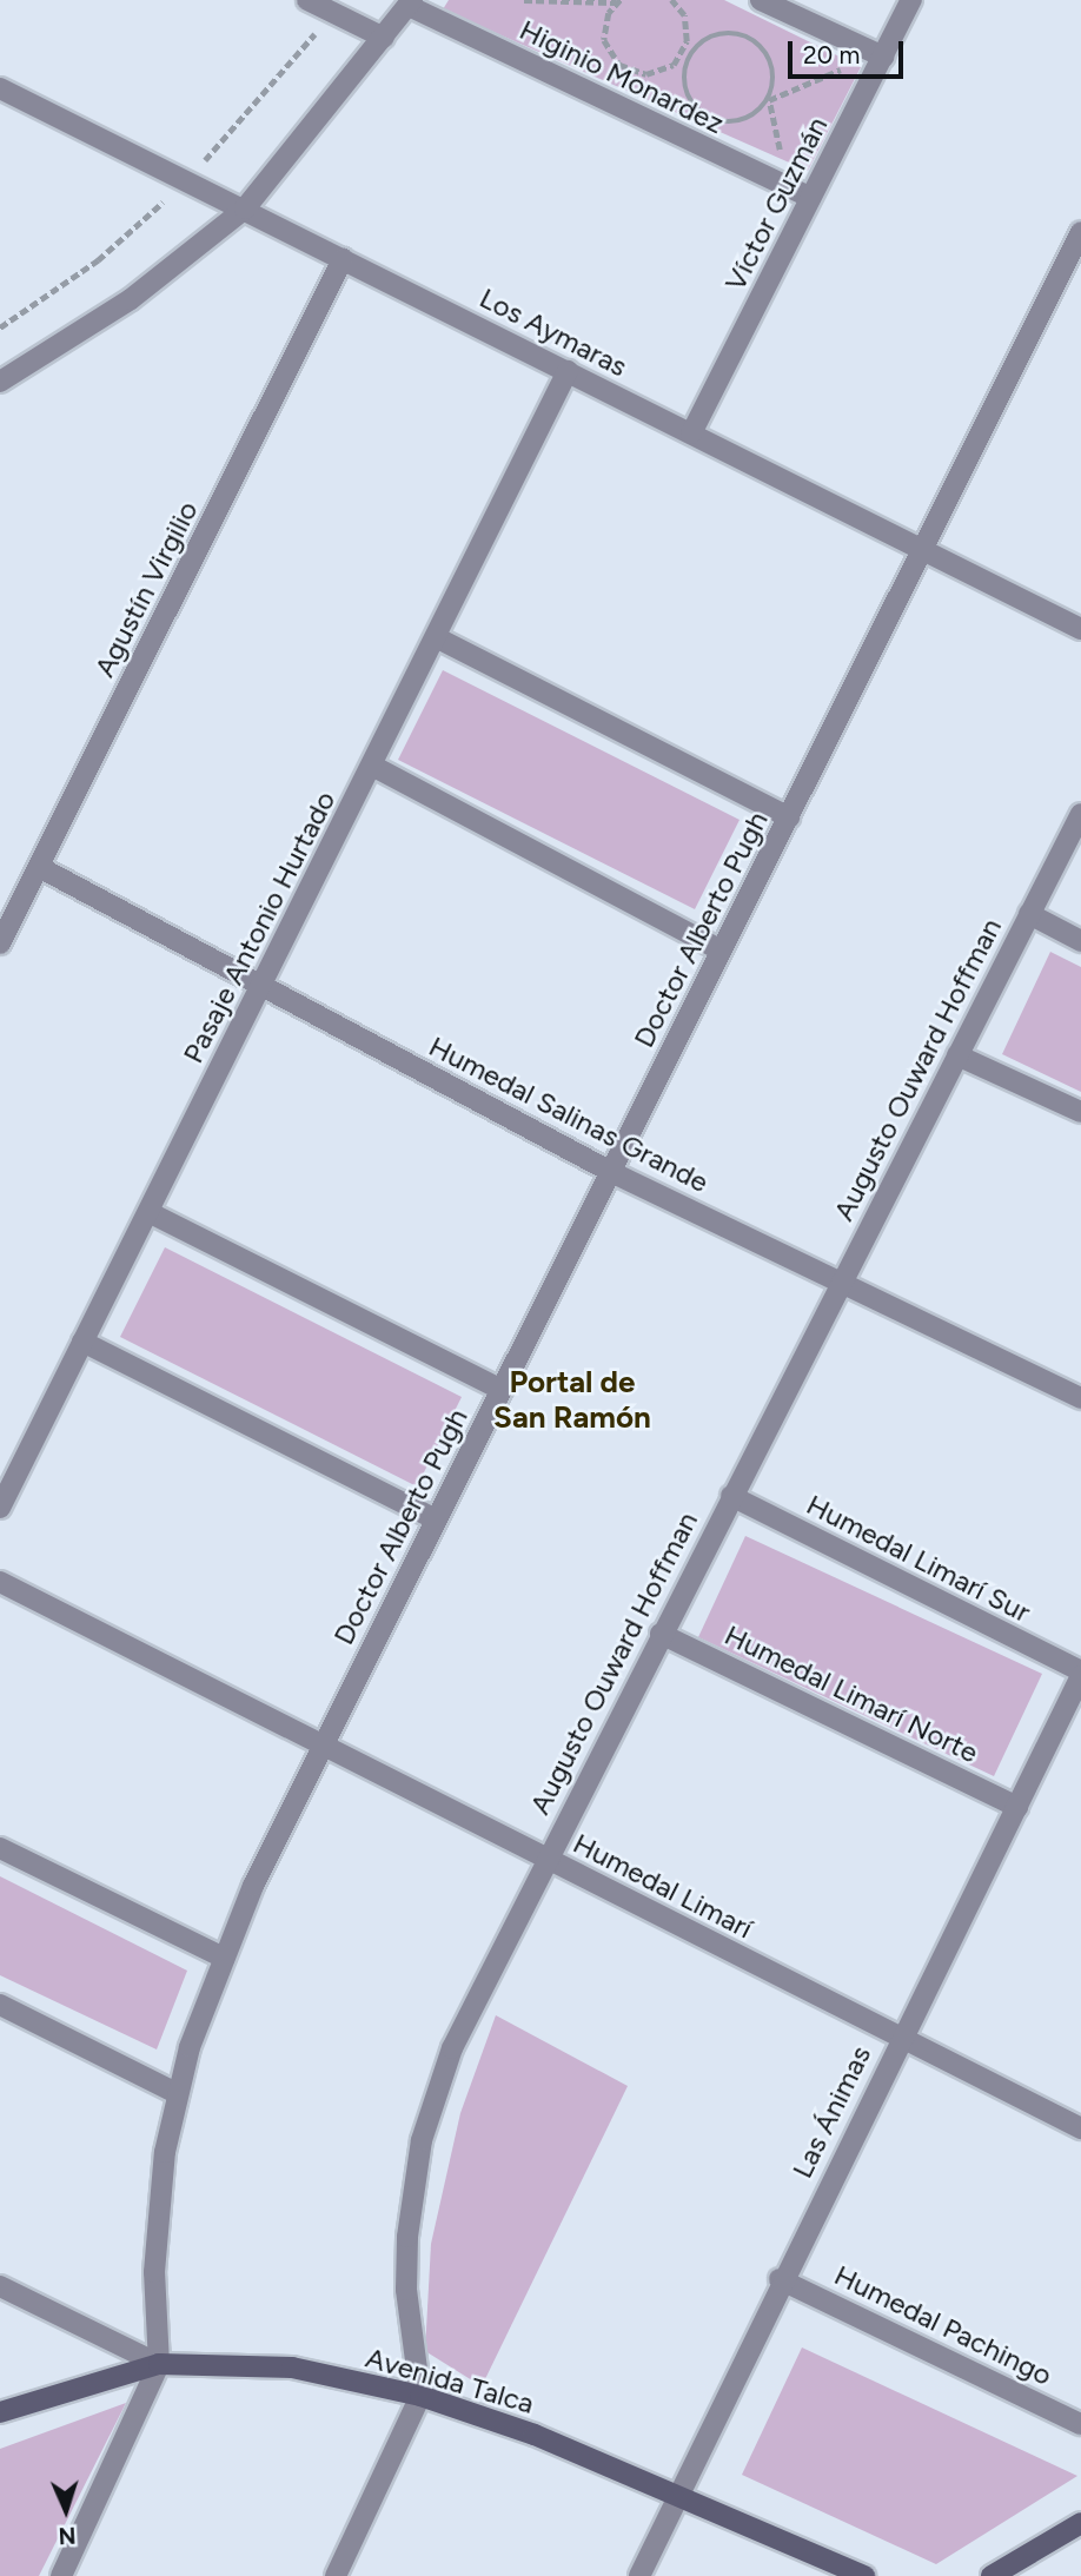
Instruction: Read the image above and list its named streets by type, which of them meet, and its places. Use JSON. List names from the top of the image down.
{
  "streets": {
    "main road": ["Avenida Talca"],
    "street": [
      "Higinio Monardez",
      "Víctor Guzmán",
      "Los Aymaras",
      "Agustín Virgilio",
      "Pasaje Antonio Hurtado",
      "Doctor Alberto Pugh",
      "Augusto Ouward Hoffman",
      "Humedal Salinas Grande",
      "Humedal Limarí Sur",
      "Humedal Limarí Norte",
      "Humedal Limarí",
      "Las Ánimas",
      "Humedal Pachingo"
    ]
  },
  "crossings": [
    ["Higinio Monardez", "Víctor Guzmán"],
    ["Víctor Guzmán", "Los Aymaras"],
    ["Los Aymaras", "Agustín Virgilio"],
    ["Los Aymaras", "Pasaje Antonio Hurtado"],
    ["Los Aymaras", "Doctor Alberto Pugh"],
    ["Agustín Virgilio", "Humedal Salinas Grande"],
    ["Pasaje Antonio Hurtado", "Humedal Salinas Grande"],
    ["Doctor Alberto Pugh", "Humedal Salinas Grande"],
    ["Doctor Alberto Pugh", "Humedal Limarí"],
    ["Doctor Alberto Pugh", "Avenida Talca"],
    ["Augusto Ouward Hoffman", "Humedal Salinas Grande"],
    ["Augusto Ouward Hoffman", "Humedal Limarí Sur"],
    ["Augusto Ouward Hoffman", "Humedal Limarí Norte"],
    ["Augusto Ouward Hoffman", "Humedal Limarí"],
    ["Augusto Ouward Hoffman", "Avenida Talca"],
    ["Humedal Limarí Sur", "Las Ánimas"],
    ["Humedal Limarí Norte", "Las Ánimas"],
    ["Humedal Limarí", "Las Ánimas"],
    ["Las Ánimas", "Humedal Pachingo"],
    ["Las Ánimas", "Avenida Talca"]
  ],
  "districts": ["Portal de San Ramón"],
  "scale_bar": "20 m",
  "north": "bottom"
}
